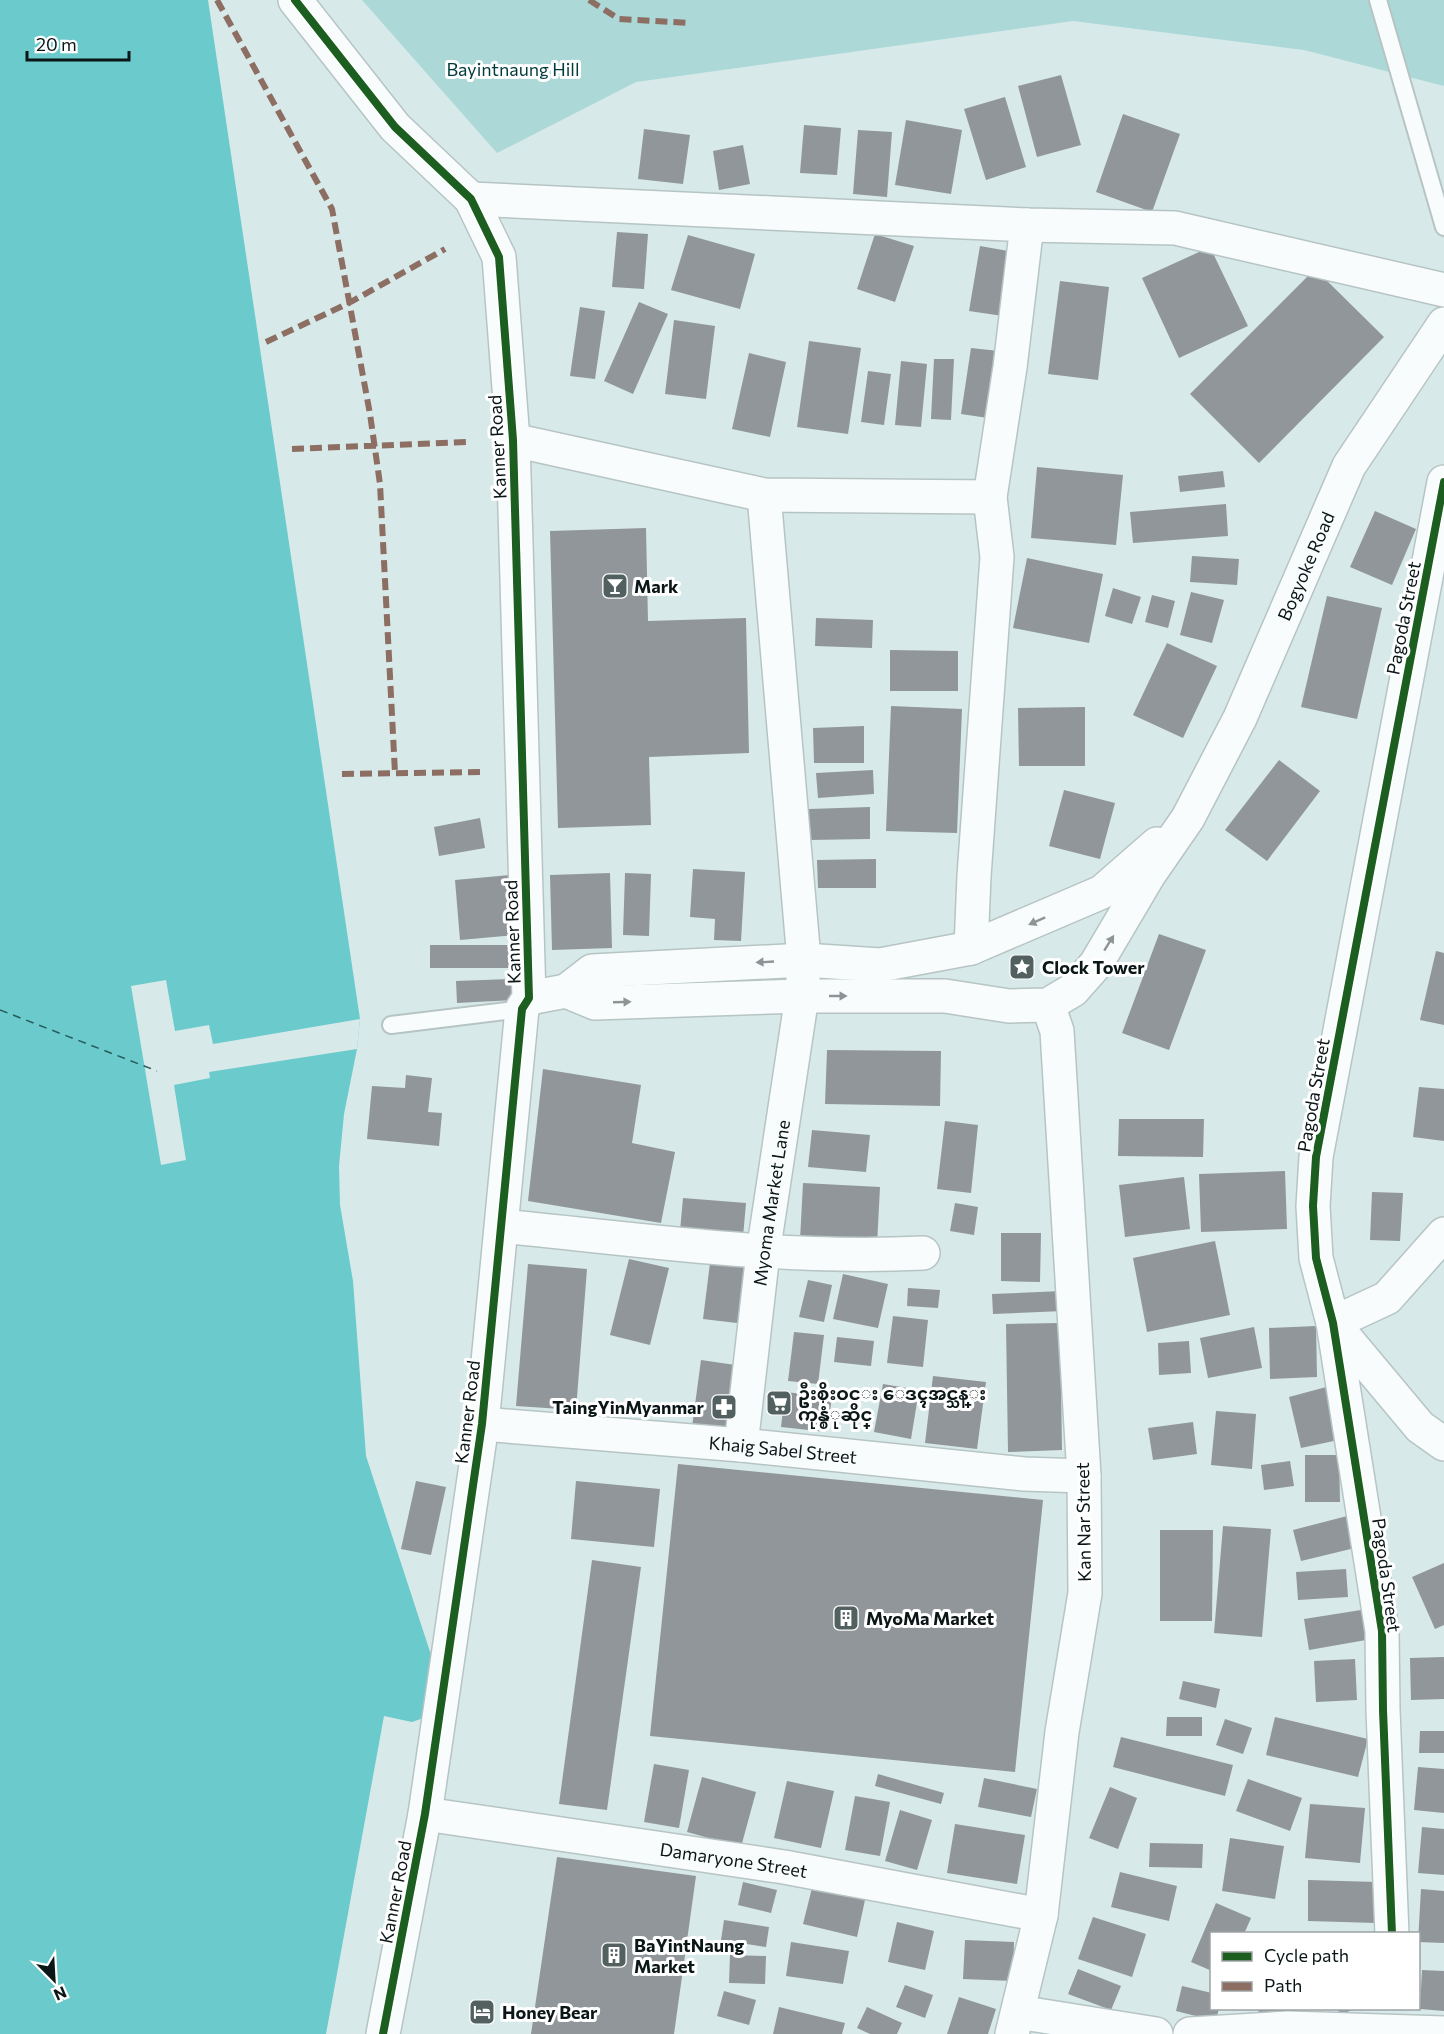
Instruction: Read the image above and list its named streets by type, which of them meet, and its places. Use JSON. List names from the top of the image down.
{
  "streets": {
    "main road": [
      "Kanner Road",
      "Bogyoke Road",
      "Pagoda Street",
      "Myoma Market Lane",
      "Khaig Sabel Street",
      "Kan Nar Street",
      "Damaryone Street"
    ]
  },
  "crossings": [
    ["Kanner Road", "Khaig Sabel Street"],
    ["Kanner Road", "Damaryone Street"],
    ["Myoma Market Lane", "Khaig Sabel Street"],
    ["Khaig Sabel Street", "Kan Nar Street"],
    ["Kan Nar Street", "Damaryone Street"]
  ],
  "parks": ["Bayintnaung Hill"],
  "places": {
    "bar": ["Mark"],
    "place": ["Clock Tower"],
    "supermarket": ["ဦးစိုးဝင္း ေဒၚအင္သန္း ကုန္စံုဆိုင္"],
    "pharmacy": ["TaingYinMyanmar"],
    "building": ["MyoMa Market", "BaYintNaung Market"],
    "hotel": ["Honey Bear"]
  },
  "legend": ["Cycle path", "Path"],
  "scale_bar": "20 m",
  "north": "bottom right"
}
